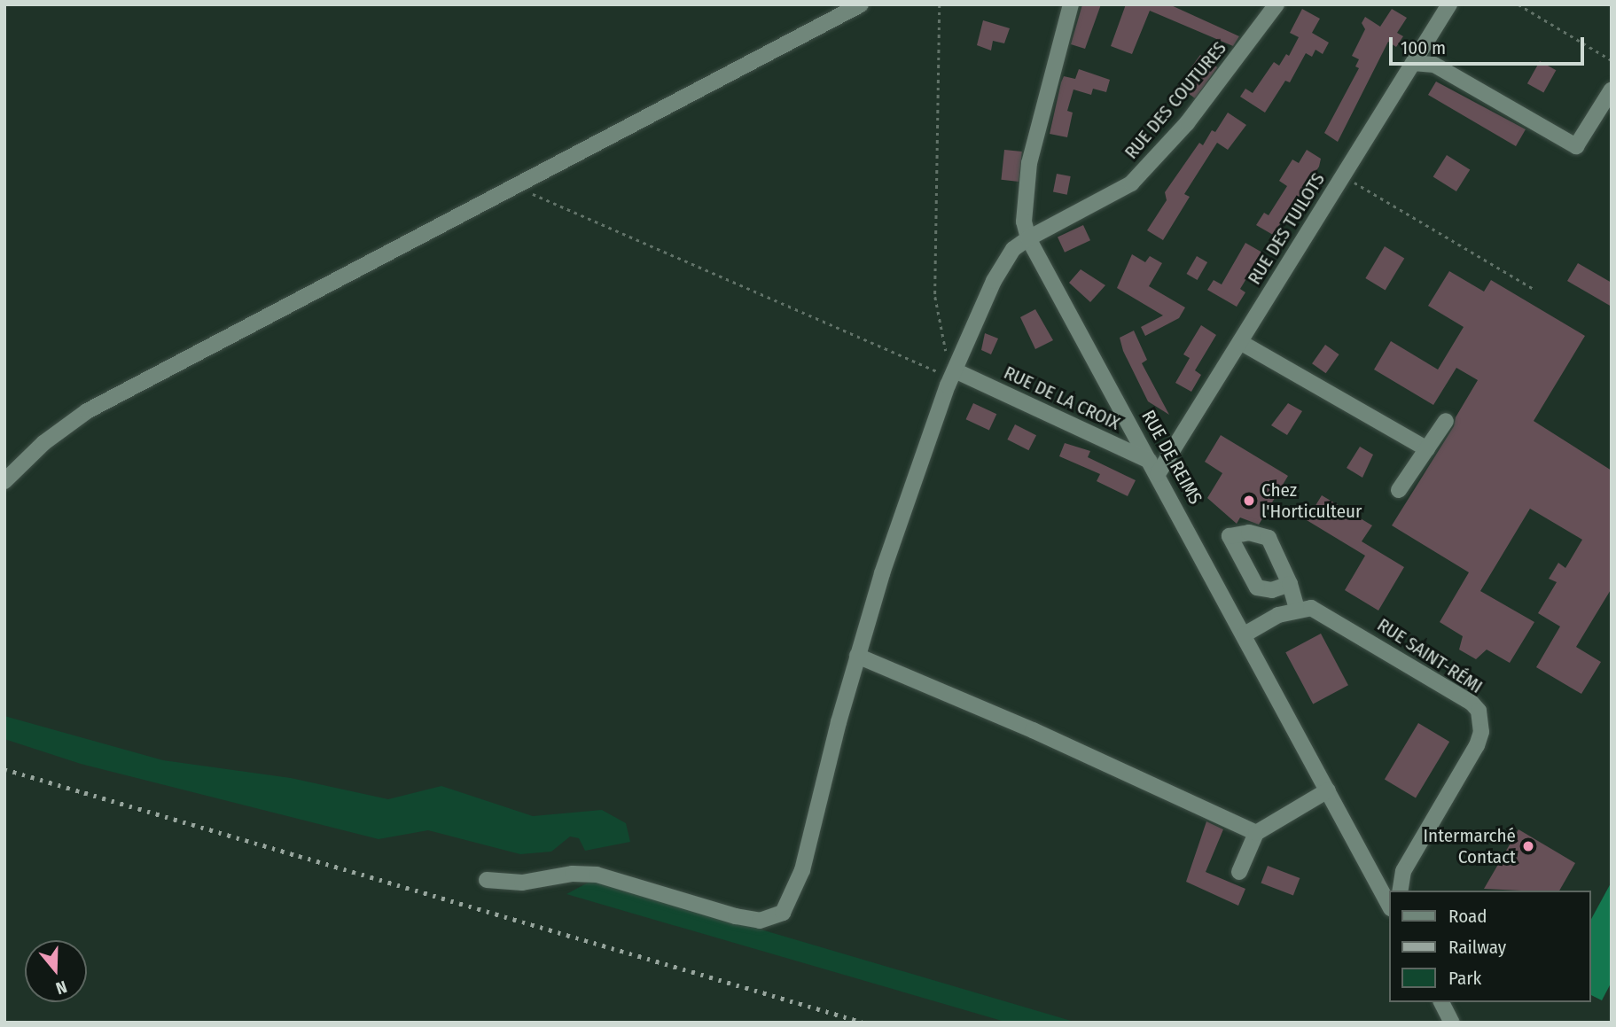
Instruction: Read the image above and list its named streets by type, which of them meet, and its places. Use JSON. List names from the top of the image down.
{
  "streets": {
    "street": [
      "RUE DES COUTURES",
      "RUE DES TUILOTS",
      "RUE DE LA CROIX",
      "RUE DE REIMS",
      "RUE SAINT-RÉMI"
    ]
  },
  "crossings": [
    ["RUE DES COUTURES", "RUE DE LA CROIX"],
    ["RUE DES COUTURES", "RUE DE REIMS"],
    ["RUE DES TUILOTS", "RUE DE LA CROIX"],
    ["RUE DES TUILOTS", "RUE DE REIMS"],
    ["RUE DE LA CROIX", "RUE DE REIMS"]
  ],
  "places": ["Chez l'Horticulteur", "Intermarché Contact"],
  "legend": ["Road", "Railway", "Park"],
  "scale_bar": "100 m",
  "north": "bottom"
}
